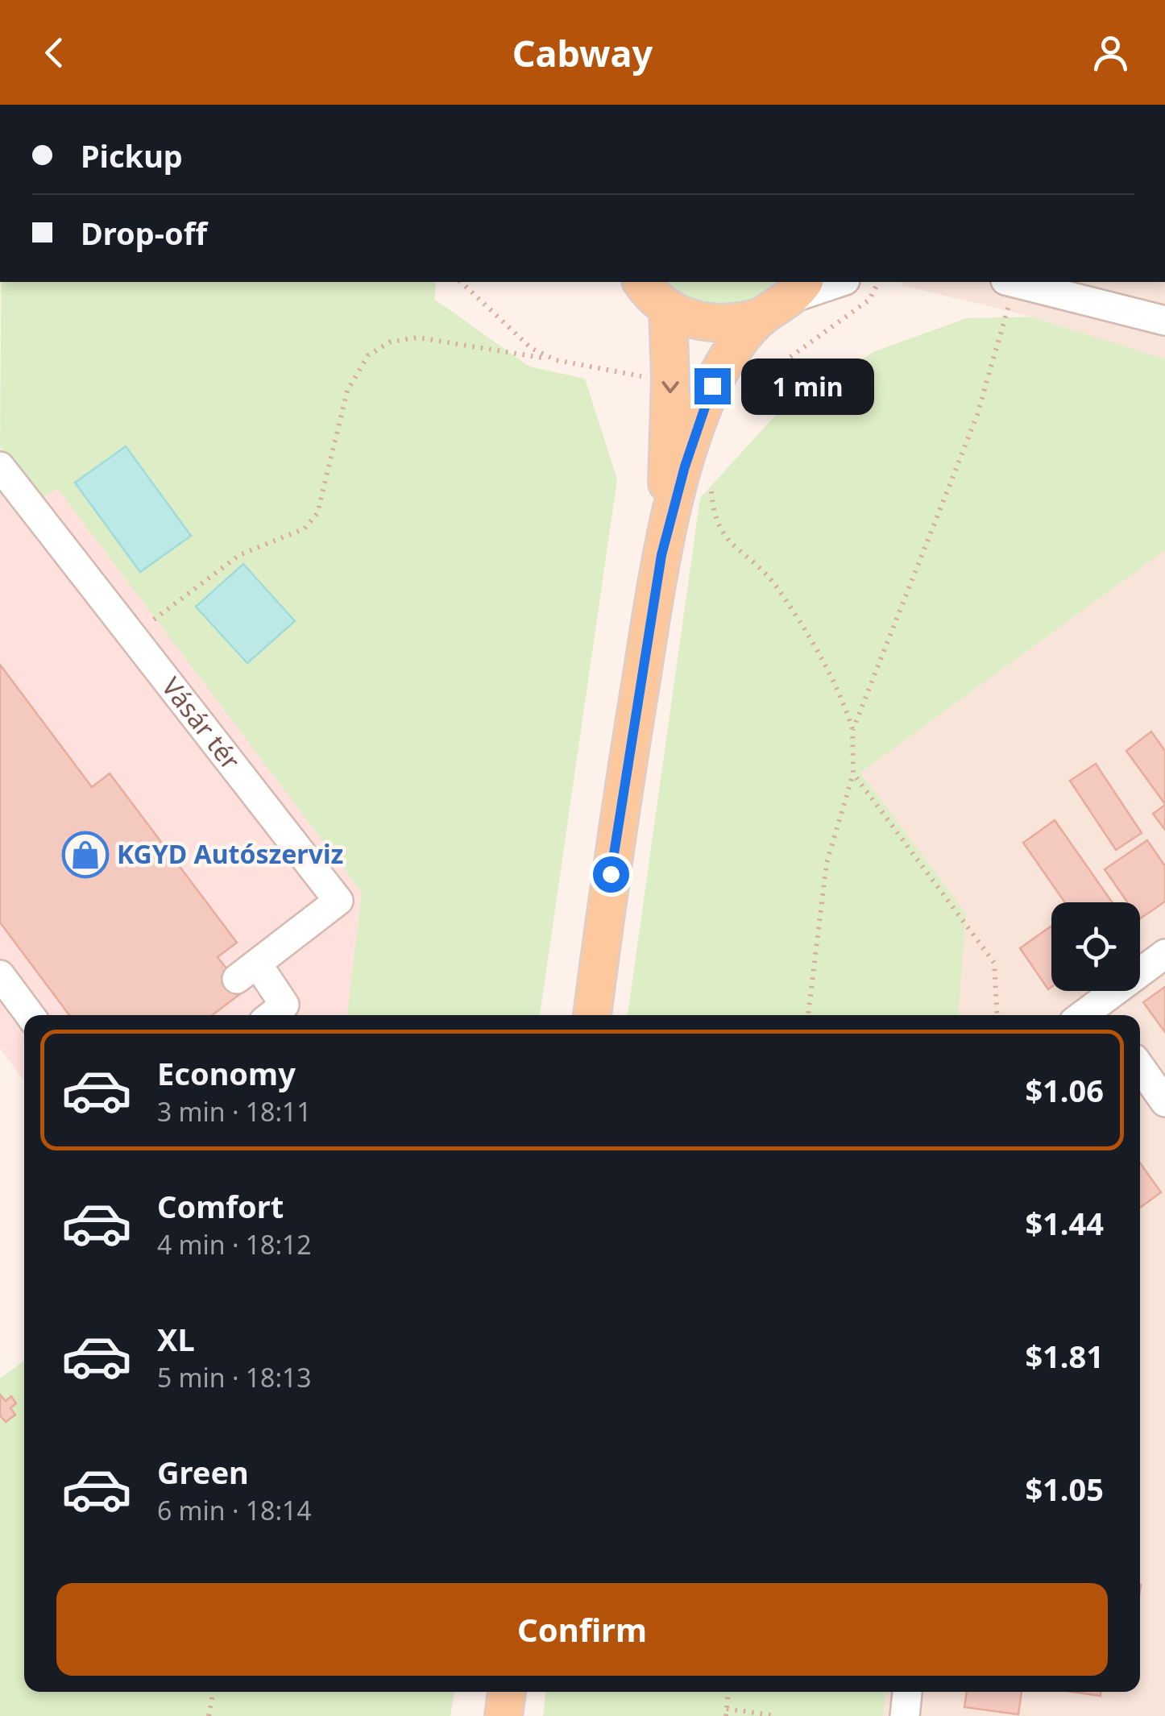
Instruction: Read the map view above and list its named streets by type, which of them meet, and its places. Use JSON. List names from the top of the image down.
{
  "streets": {
    "street": ["Vásár tér"]
  },
  "places": {
    "shop": ["KGYD Autószerviz"]
  },
  "page": {
    "header": "Cabway",
    "banner": ["Pickup", "Drop-off"],
    "bubble": "1 min",
    "list": [
      {
        "name": "Economy",
        "note": "3 min · 18:11",
        "value": "$1.06"
      },
      {
        "name": "Comfort",
        "note": "4 min · 18:12",
        "value": "$1.44"
      },
      {
        "name": "XL",
        "note": "5 min · 18:13",
        "value": "$1.81"
      },
      {
        "name": "Green",
        "note": "6 min · 18:14",
        "value": "$1.05"
      }
    ],
    "buttons": "Confirm"
  }
}
